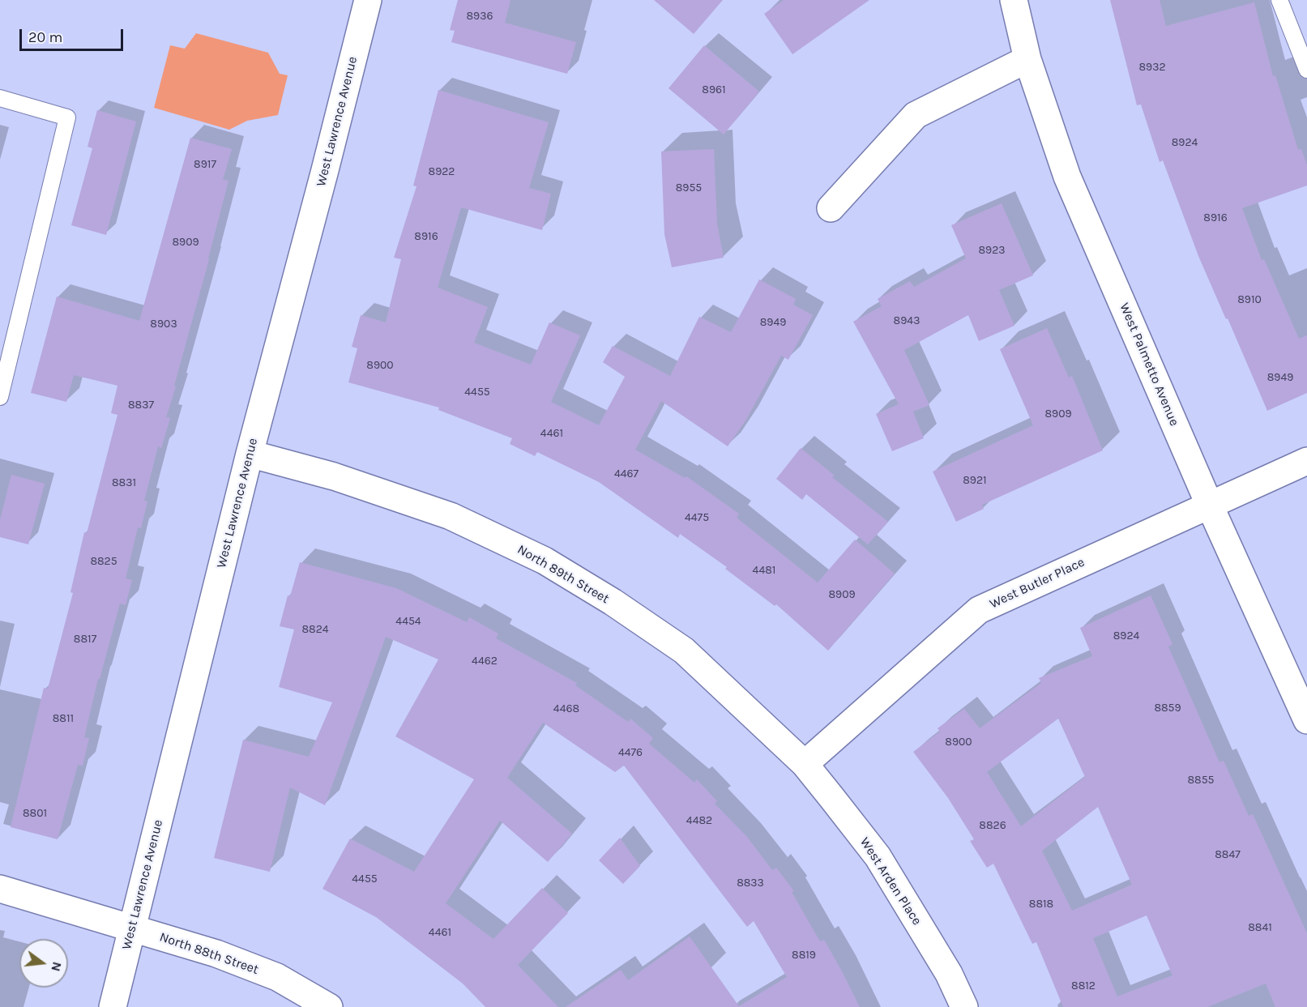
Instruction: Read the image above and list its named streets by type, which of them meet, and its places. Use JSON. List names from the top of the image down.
{
  "streets": {
    "street": [
      "West Lawrence Avenue",
      "West Palmetto Avenue",
      "North 89th Street",
      "West Butler Place",
      "West Arden Place",
      "North 88th Street"
    ]
  },
  "crossings": [
    ["West Lawrence Avenue", "North 89th Street"],
    ["West Lawrence Avenue", "North 88th Street"],
    ["West Palmetto Avenue", "West Butler Place"],
    ["North 89th Street", "West Butler Place"],
    ["North 89th Street", "West Arden Place"],
    ["West Butler Place", "West Arden Place"]
  ],
  "house_numbers": [
    "8936",
    "8932",
    "8961",
    "8924",
    "8917",
    "8922",
    "8955",
    "8916",
    "8916",
    "8909",
    "8923",
    "8910",
    "8943",
    "8949",
    "8903",
    "8900",
    "8949",
    "4455",
    "8837",
    "8909",
    "4461",
    "4467",
    "8921",
    "8831",
    "4475",
    "8825",
    "4481",
    "8909",
    "4454",
    "8824",
    "8924",
    "8817",
    "4462",
    "8859",
    "4468",
    "8811",
    "8900",
    "4476",
    "8855",
    "8801",
    "4482",
    "8826",
    "8847",
    "4455",
    "8833",
    "8818",
    "8841",
    "4461",
    "8819",
    "8812"
  ],
  "scale_bar": "20 m",
  "north": "right"
}
